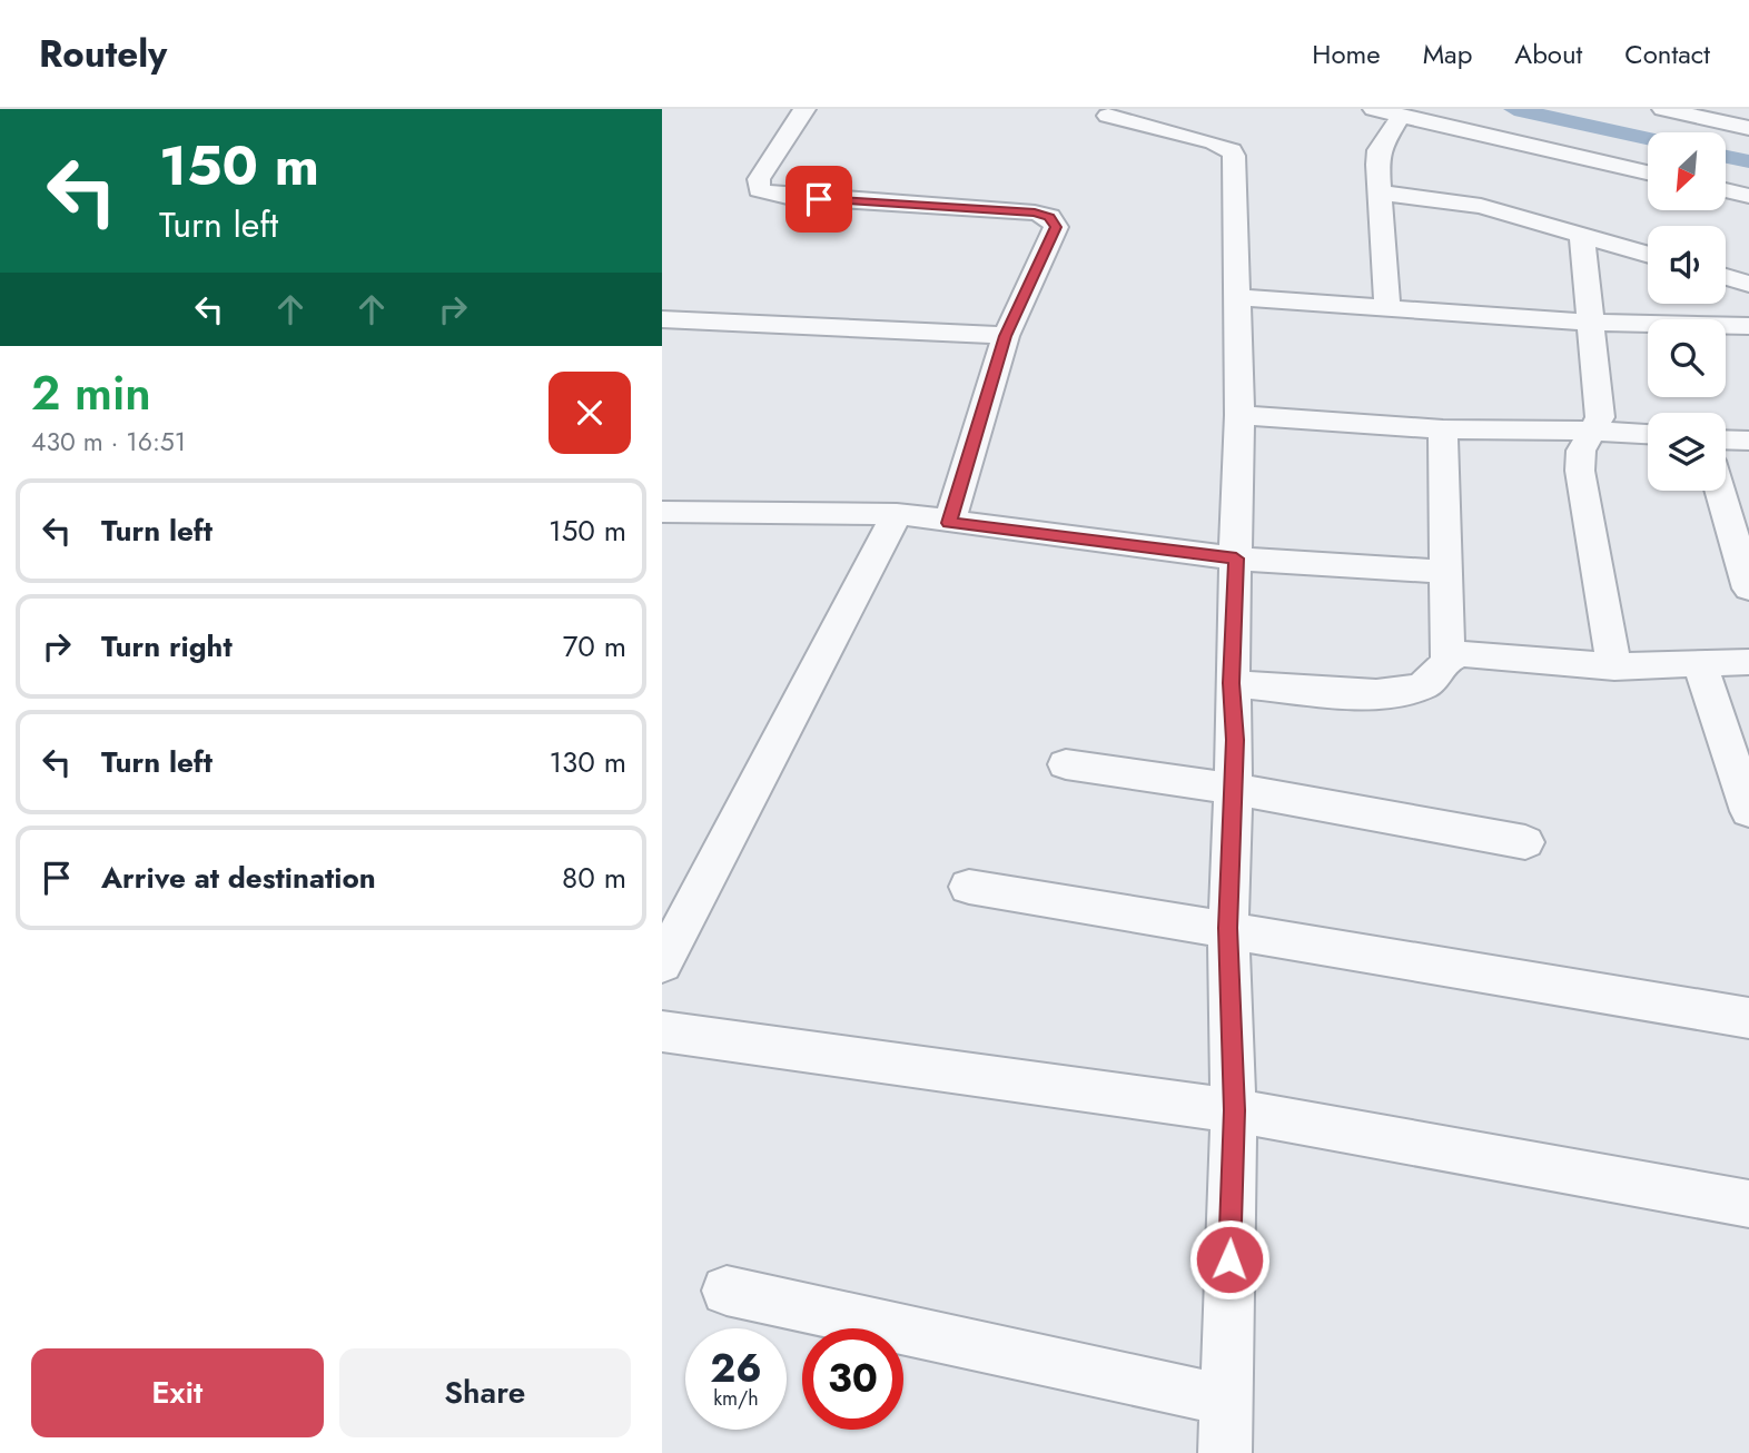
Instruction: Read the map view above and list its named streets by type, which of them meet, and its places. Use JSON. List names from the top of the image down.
{
  "north": "bottom left",
  "page": {
    "header": "Routely",
    "nav": [
      "Home",
      "Map",
      "About",
      "Contact"
    ],
    "turn": ["150 m", "Turn left"],
    "heading": ["2 min", "430 m · 16:51"],
    "list": [
      {
        "name": "Turn left",
        "value": "150 m"
      },
      {
        "name": "Turn right",
        "value": "70 m"
      },
      {
        "name": "Turn left",
        "value": "130 m"
      },
      {
        "name": "Arrive at destination",
        "value": "80 m"
      }
    ],
    "speed": "26 km/h",
    "limit": "30",
    "buttons": ["Exit", "Share"]
  }
}
